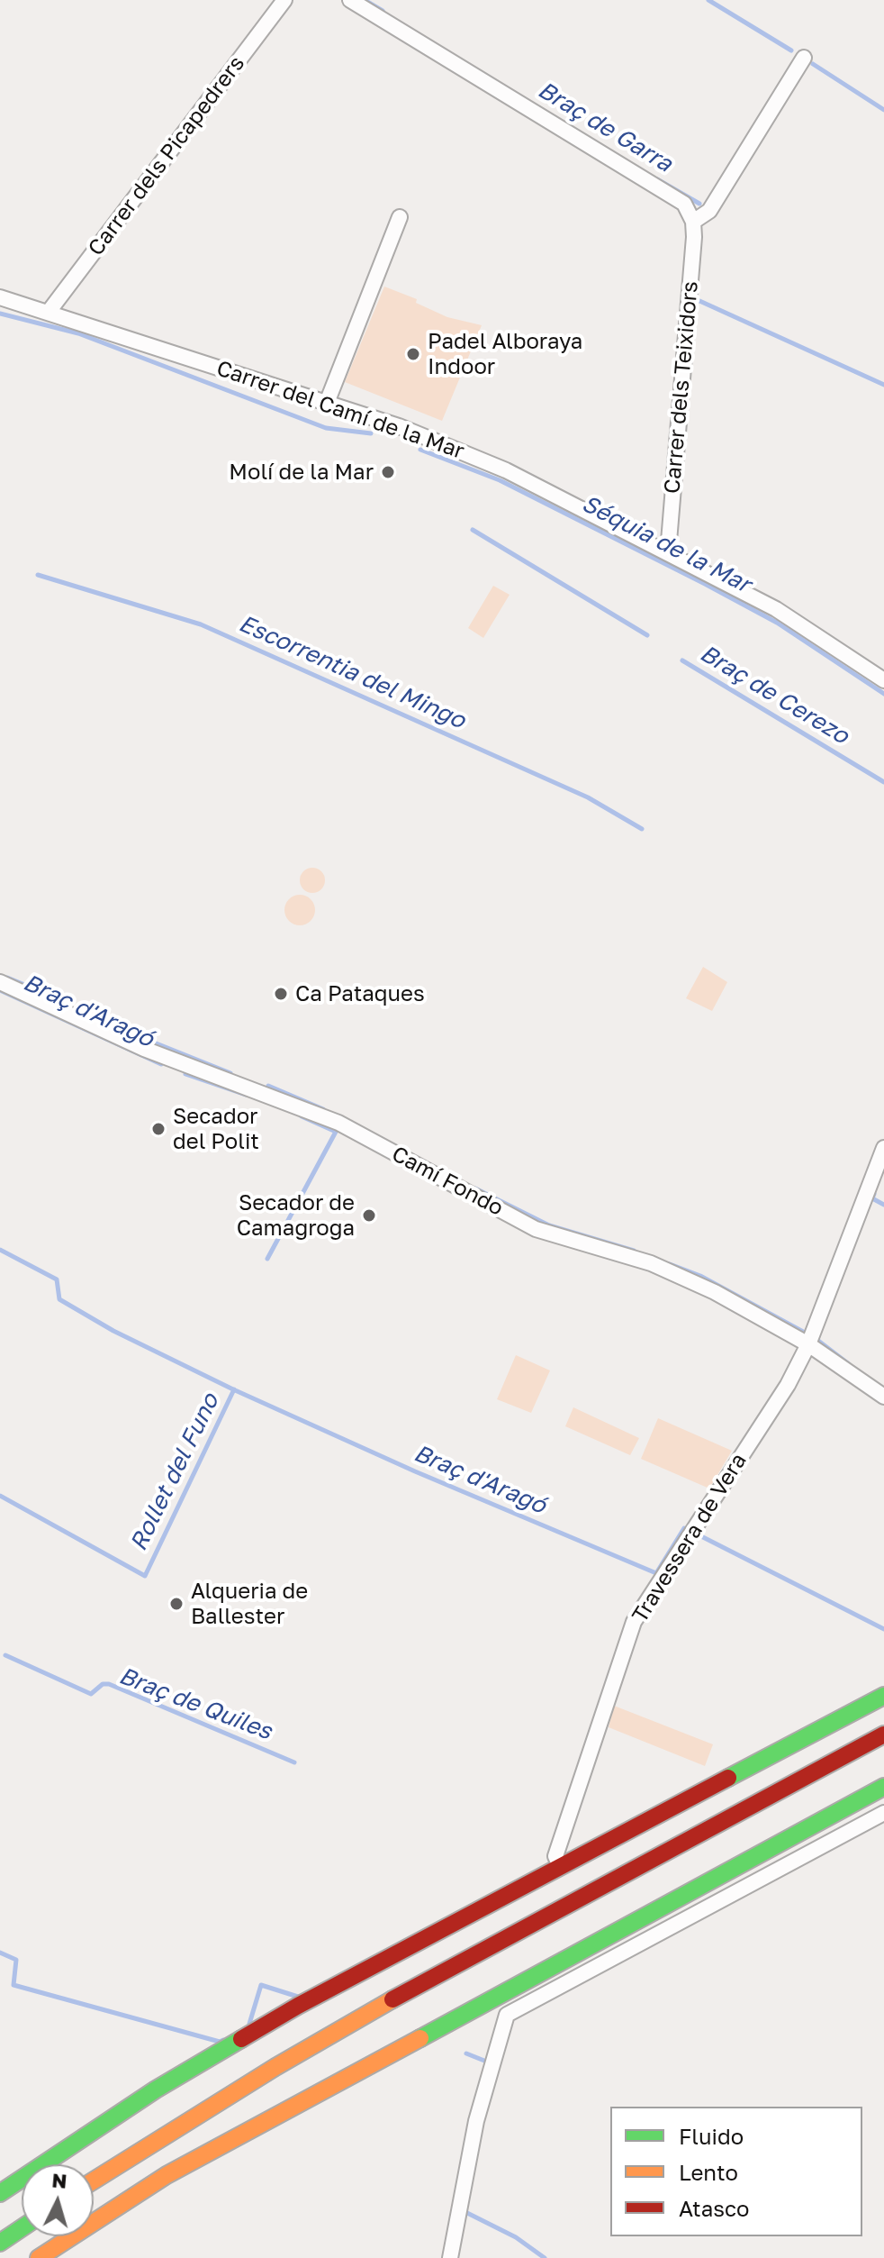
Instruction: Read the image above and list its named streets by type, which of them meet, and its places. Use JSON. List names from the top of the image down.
{
  "streets": {
    "street": [
      "Carrer dels Picapedrers",
      "Carrer dels Teixidors",
      "Carrer del Camí de la Mar",
      "Camí Fondo",
      "Travessera de Vera"
    ]
  },
  "crossings": [
    ["Carrer dels Picapedrers", "Carrer del Camí de la Mar"],
    ["Carrer dels Teixidors", "Carrer del Camí de la Mar"],
    ["Camí Fondo", "Travessera de Vera"]
  ],
  "water": [
    "Braç de Garra",
    "Séquia de la Mar",
    "Escorrentia del Mingo",
    "Braç de Cerezo",
    "Braç d'Aragó",
    "Rollet del Funo",
    "Braç de Quiles"
  ],
  "places": [
    "Padel Alboraya Indoor",
    "Molí de la Mar",
    "Ca Pataques",
    "Secador del Polit",
    "Secador de Camagroga",
    "Alqueria de Ballester"
  ],
  "legend": ["Fluido", "Lento", "Atasco"],
  "north": "top"
}
